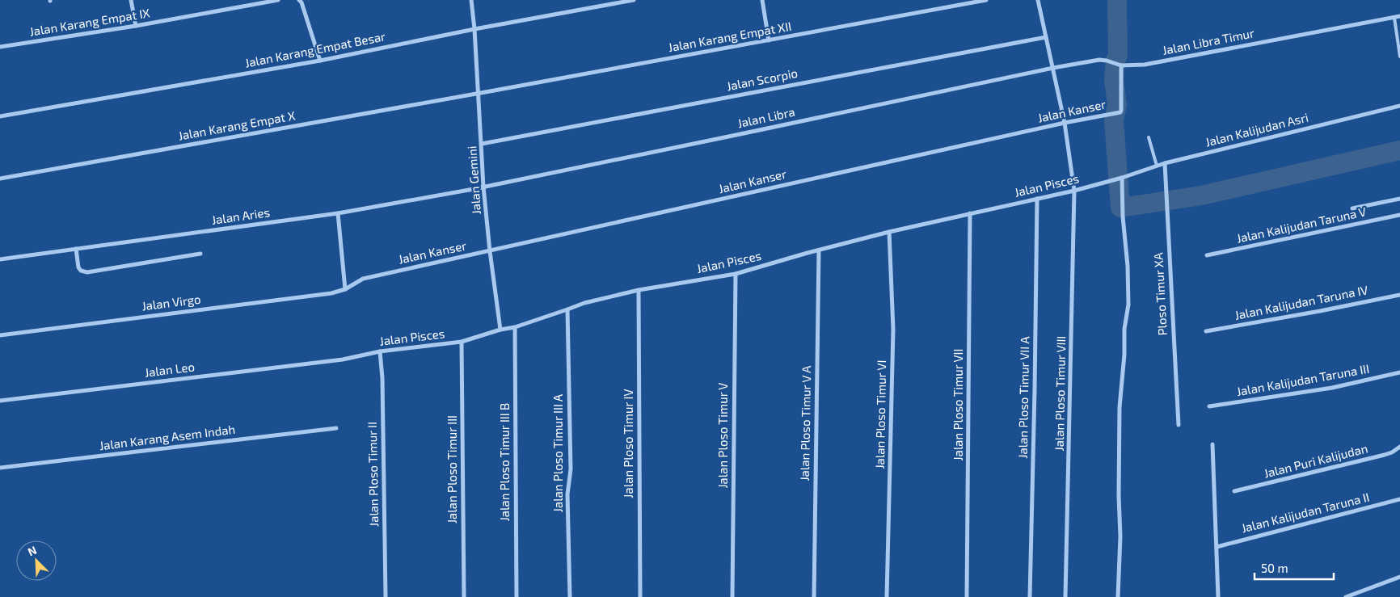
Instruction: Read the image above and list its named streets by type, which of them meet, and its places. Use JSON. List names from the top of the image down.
{
  "streets": {
    "street": [
      "Jalan Karang Empat IX",
      "Jalan Karang Empat XII",
      "Jalan Libra Timur",
      "Jalan Karang Empat Besar",
      "Jalan Scorpio",
      "Jalan Kanser",
      "Jalan Libra",
      "Jalan Karang Empat X",
      "Jalan Kalijudan Asri",
      "Jalan Gemini",
      "Jalan Pisces",
      "Jalan Aries",
      "Jalan Kalijudan Taruna V",
      "Ploso Timur XA",
      "Jalan Virgo",
      "Jalan Kalijudan Taruna IV",
      "Jalan Leo",
      "Jalan Kalijudan Taruna III",
      "Jalan Ploso Timur VIII",
      "Jalan Ploso Timur VII A",
      "Jalan Ploso Timur VII",
      "Jalan Ploso Timur VI",
      "Jalan Ploso Timur V A",
      "Jalan Ploso Timur V",
      "Jalan Karang Asem Indah",
      "Jalan Ploso Timur IV",
      "Jalan Ploso Timur III A",
      "Jalan Puri Kalijudan",
      "Jalan Ploso Timur III B",
      "Jalan Ploso Timur III",
      "Jalan Ploso Timur II",
      "Jalan Kalijudan Taruna II"
    ]
  },
  "crossings": [
    ["Jalan Karang Empat XII", "Jalan Karang Empat X"],
    ["Jalan Karang Empat XII", "Jalan Gemini"],
    ["Jalan Libra Timur", "Jalan Kanser"],
    ["Jalan Libra Timur", "Jalan Libra"],
    ["Jalan Libra Timur", "Jalan Ploso Timur VIII"],
    ["Jalan Karang Empat Besar", "Jalan Gemini"],
    ["Jalan Scorpio", "Jalan Gemini"],
    ["Jalan Scorpio", "Jalan Ploso Timur VIII"],
    ["Jalan Kanser", "Jalan Gemini"],
    ["Jalan Kanser", "Jalan Virgo"],
    ["Jalan Kanser", "Jalan Ploso Timur VIII"],
    ["Jalan Libra", "Jalan Gemini"],
    ["Jalan Libra", "Jalan Aries"],
    ["Jalan Libra", "Jalan Ploso Timur VIII"],
    ["Jalan Karang Empat X", "Jalan Gemini"],
    ["Jalan Kalijudan Asri", "Jalan Pisces"],
    ["Jalan Kalijudan Asri", "Ploso Timur XA"],
    ["Jalan Gemini", "Jalan Pisces"],
    ["Jalan Gemini", "Jalan Aries"],
    ["Jalan Pisces", "Jalan Leo"],
    ["Jalan Pisces", "Jalan Ploso Timur VIII"],
    ["Jalan Pisces", "Jalan Ploso Timur VII A"],
    ["Jalan Pisces", "Jalan Ploso Timur VII"],
    ["Jalan Pisces", "Jalan Ploso Timur VI"],
    ["Jalan Pisces", "Jalan Ploso Timur V A"],
    ["Jalan Pisces", "Jalan Ploso Timur V"],
    ["Jalan Pisces", "Jalan Ploso Timur IV"],
    ["Jalan Pisces", "Jalan Ploso Timur III A"],
    ["Jalan Pisces", "Jalan Ploso Timur III B"],
    ["Jalan Pisces", "Jalan Ploso Timur III"],
    ["Jalan Pisces", "Jalan Ploso Timur II"]
  ],
  "scale_bar": "50 m",
  "north": "top left"
}
